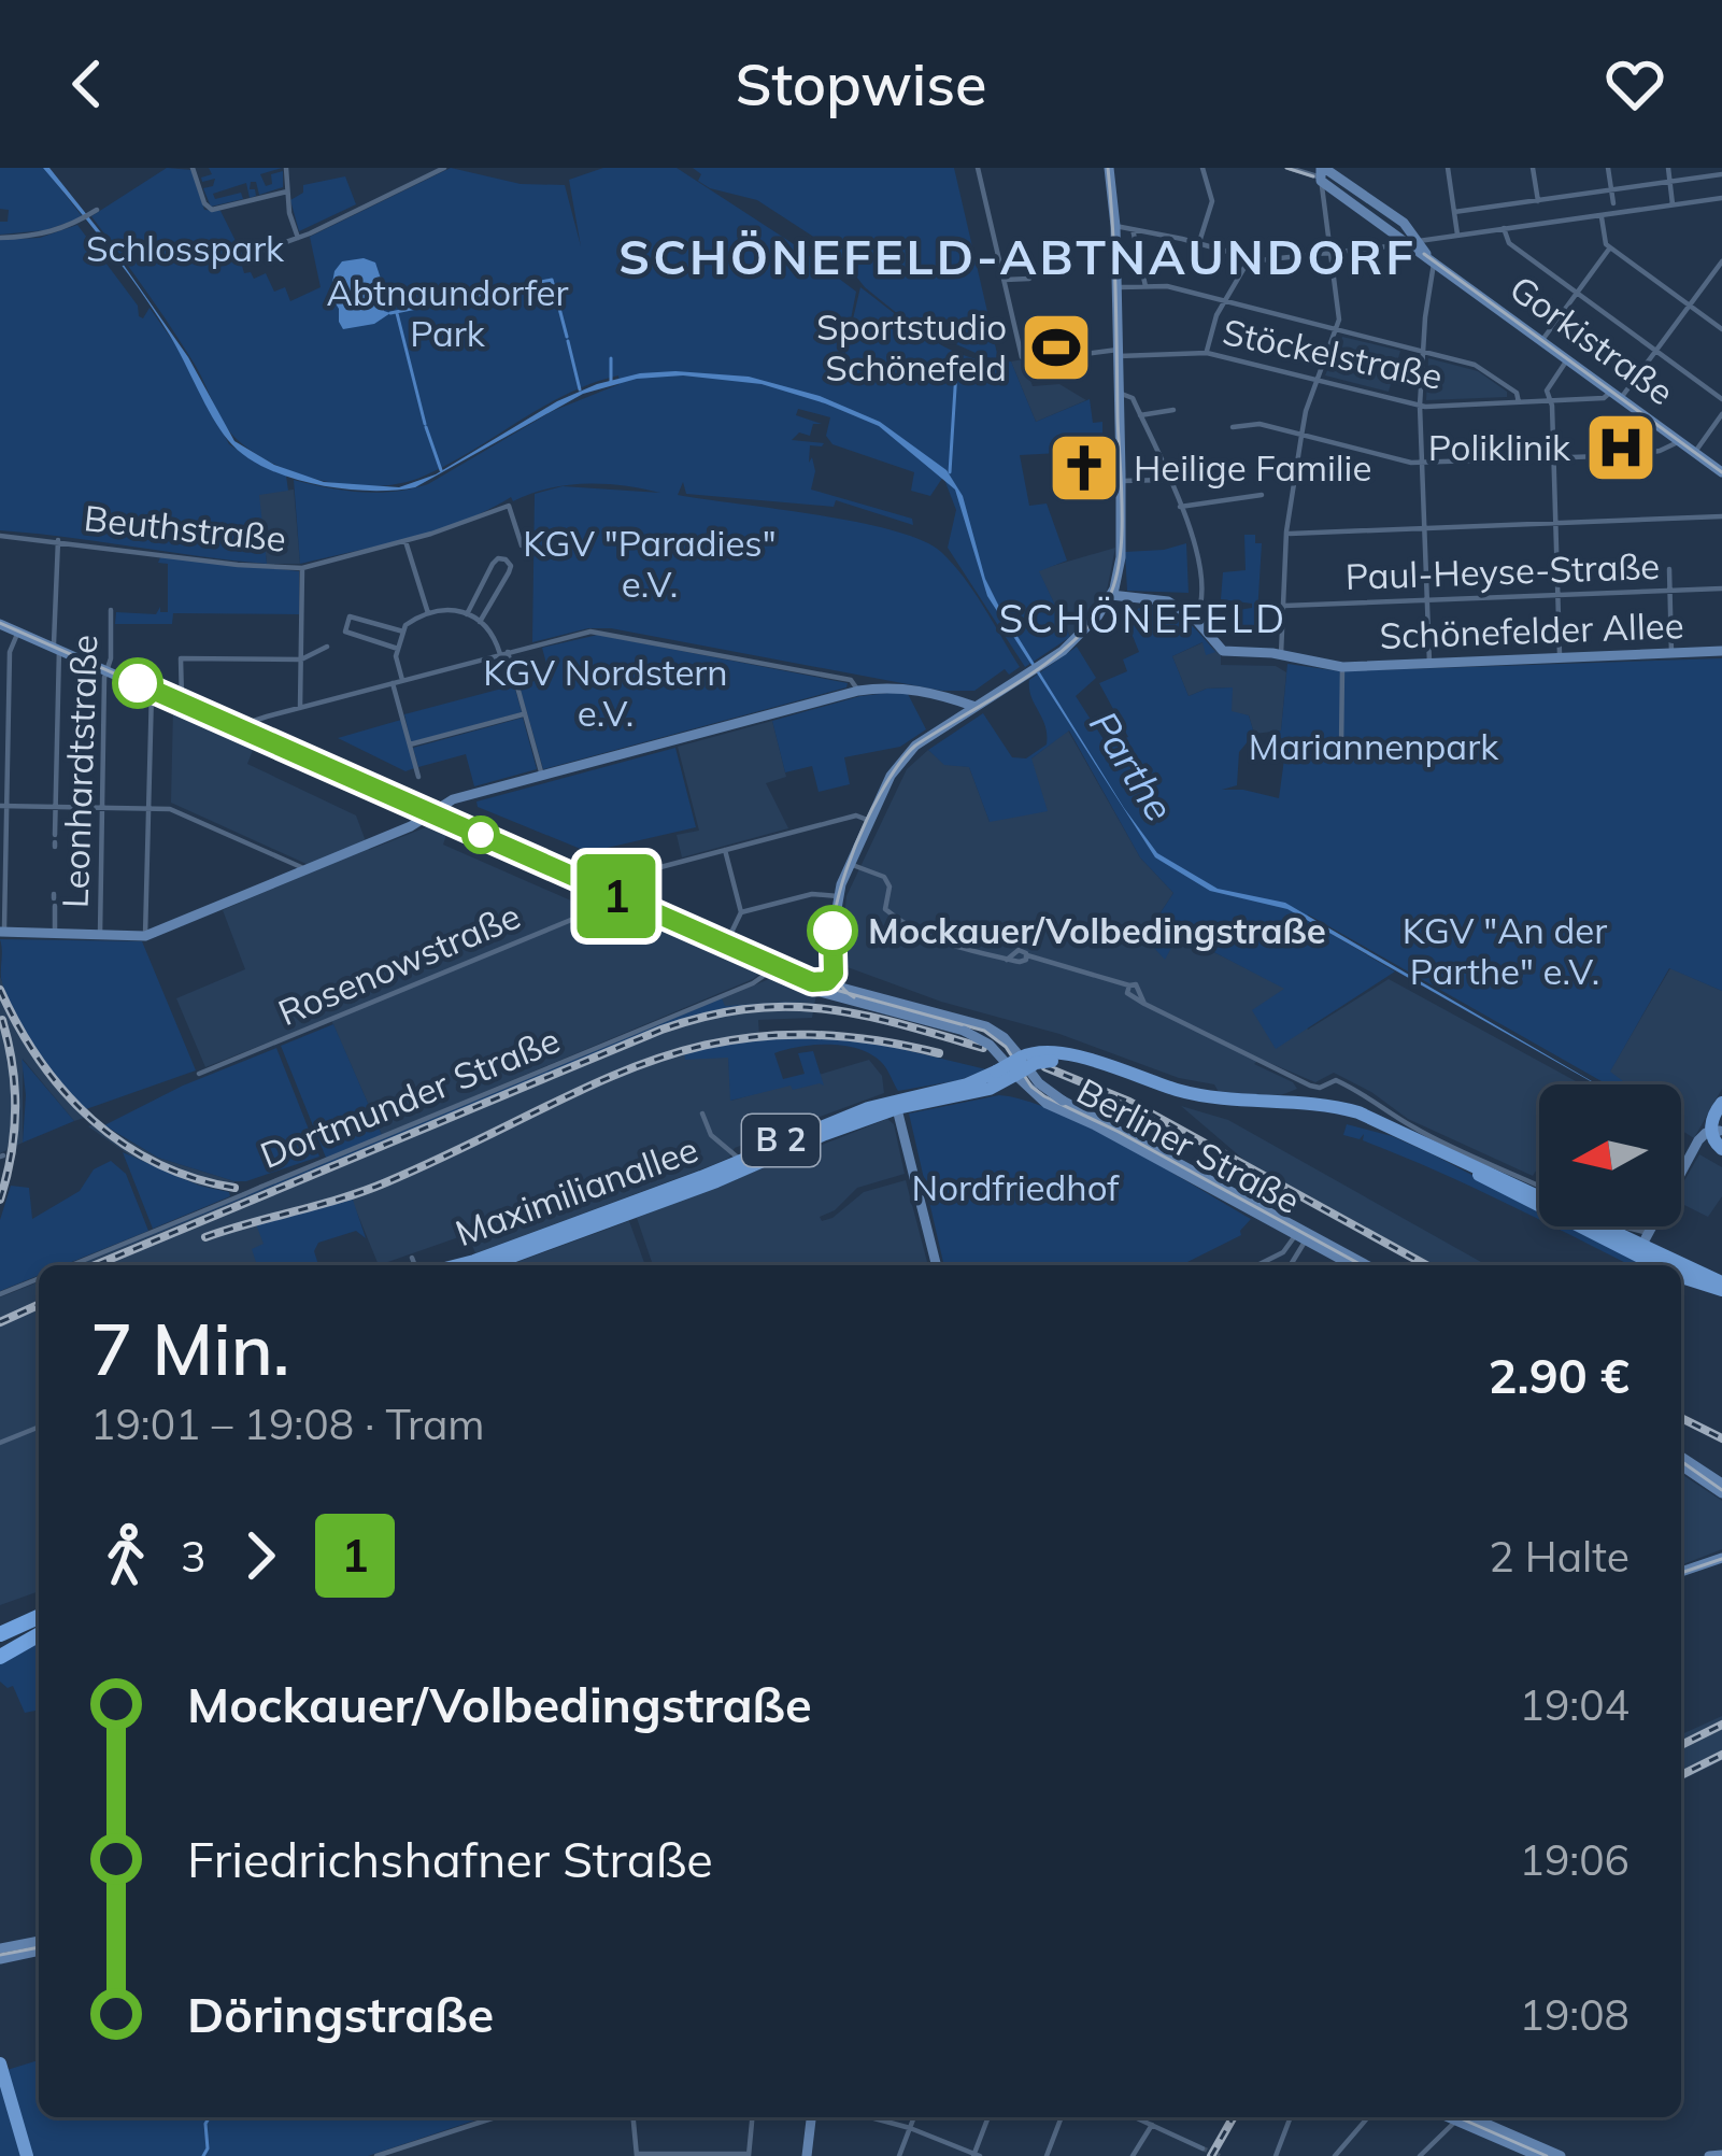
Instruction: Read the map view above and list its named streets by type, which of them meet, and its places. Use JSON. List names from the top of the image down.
{
  "streets": {
    "main road": [
      "Gorkistraße",
      "Schönefelder Allee",
      "B 2",
      "Berliner Straße",
      "Maximilianallee"
    ],
    "street": [
      "Stöckelstraße",
      "Beuthstraße",
      "Paul-Heyse-Straße",
      "Leonhardtstraße",
      "Rosenowstraße",
      "Dortmunder Straße"
    ]
  },
  "crossings": [
    ["Gorkistraße", "Stöckelstraße"],
    ["B 2", "Berliner Straße"],
    ["B 2", "Maximilianallee"],
    ["Berliner Straße", "Maximilianallee"]
  ],
  "districts": ["SCHÖNEFELD-ABTNAUNDORF", "SCHÖNEFELD"],
  "water": ["Parthe"],
  "parks": [
    "Schlosspark",
    "Abtnaundorfer Park",
    "KGV \"Paradies\" e.V.",
    "KGV Nordstern e.V.",
    "Mariannenpark",
    "KGV \"An der Parthe\" e.V.",
    "Nordfriedhof"
  ],
  "places": {
    "sports": ["Sportstudio Schönefeld"],
    "hospital": ["Poliklinik"],
    "church": ["Heilige Familie"],
    "other": ["Mockauer/Volbedingstraße"]
  },
  "lines": ["tram line 1"],
  "north": "left",
  "page": {
    "header": "Stopwise",
    "on_map": "1",
    "heading": ["7 Min.", "19:01 – 19:08 · Tram", "2.90 €"],
    "legs": ["3", "1", "2 Halte"],
    "list": [
      {
        "name": "Mockauer/Volbedingstraße",
        "value": "19:04"
      },
      {
        "name": "Friedrichshafner Straße",
        "value": "19:06"
      },
      {
        "name": "Döringstraße",
        "value": "19:08"
      }
    ]
  }
}
